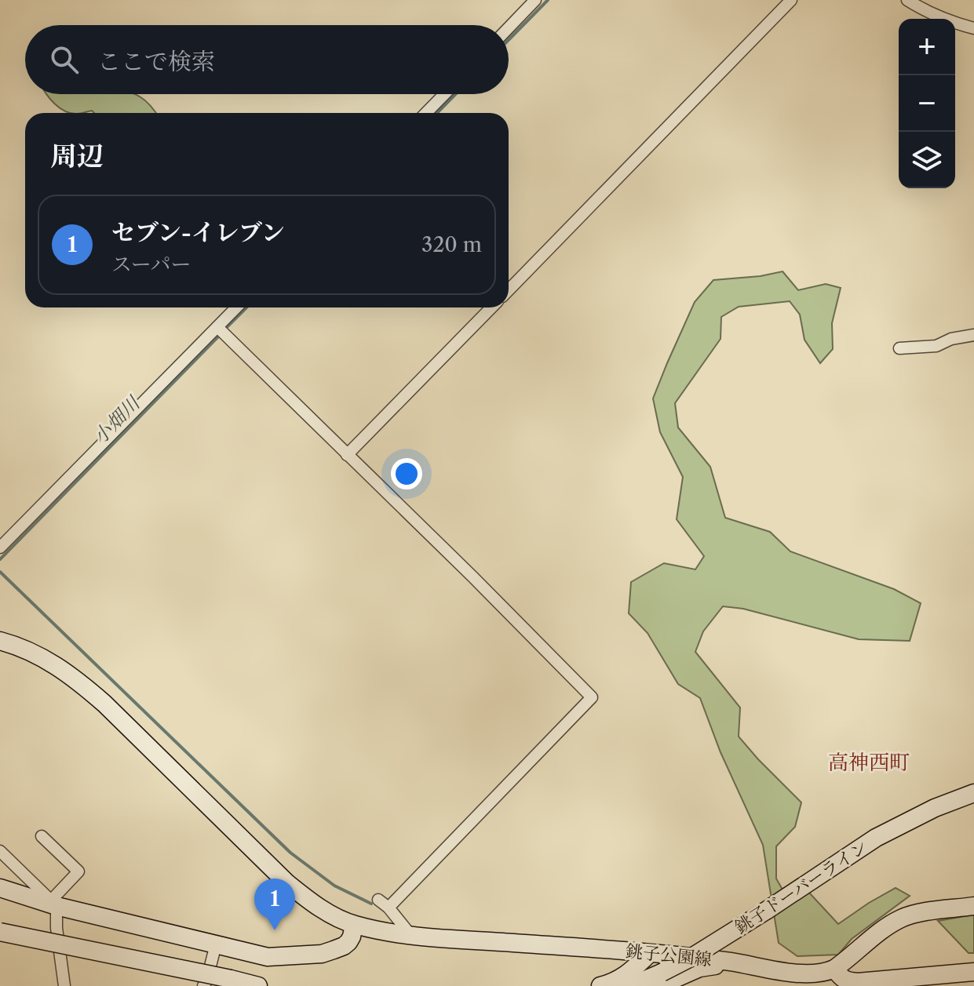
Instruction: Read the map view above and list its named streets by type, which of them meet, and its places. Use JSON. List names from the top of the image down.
{
  "streets": {
    "street": ["銚子ドーバーライン", "銚子公園線"]
  },
  "districts": ["高神西町"],
  "water": ["小畑川"],
  "page": {
    "map_buttons": ["+", "−"],
    "search": "ここで検索",
    "heading": "周辺",
    "list": [
      {
        "mark": "1",
        "name": "セブン-イレブン",
        "note": "スーパー",
        "value": "320 m"
      }
    ],
    "pins": "1"
  }
}
